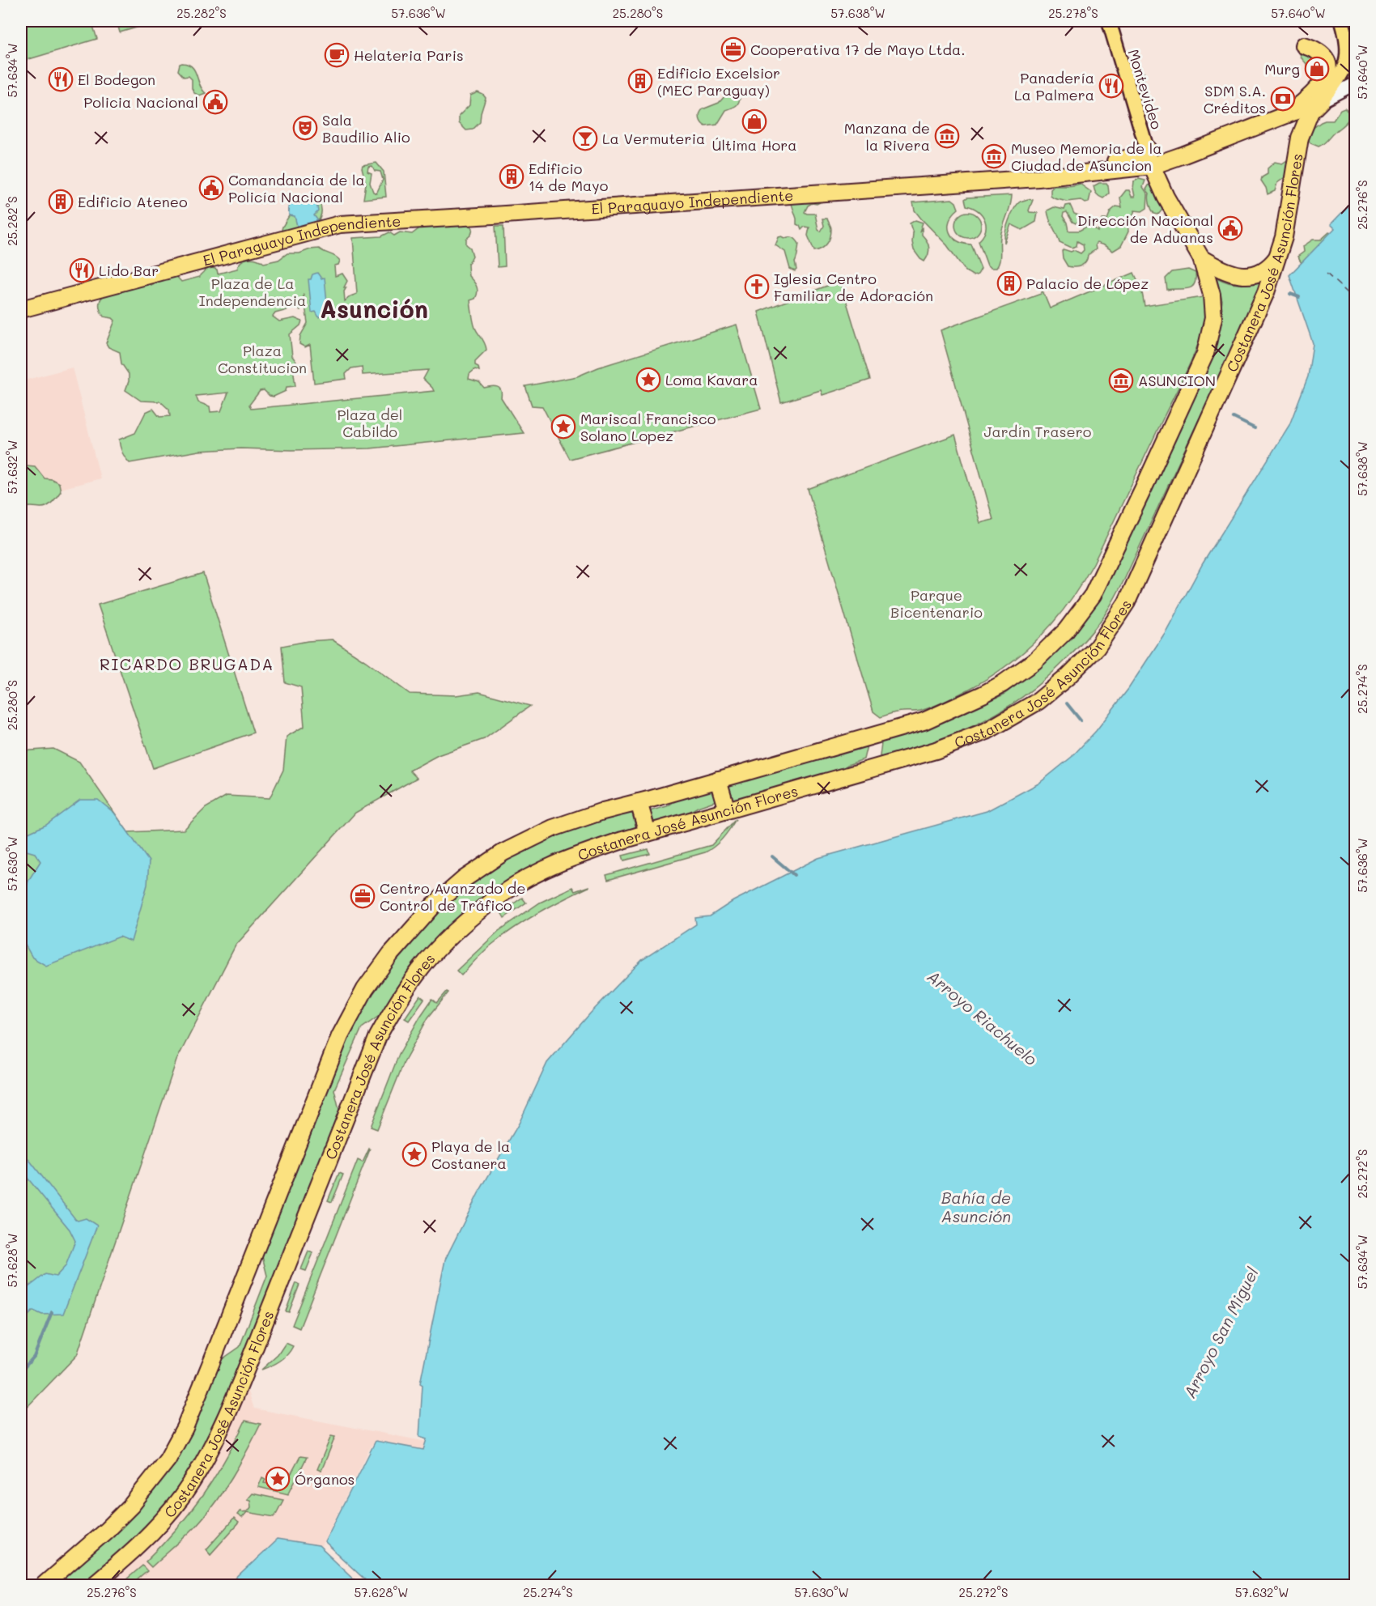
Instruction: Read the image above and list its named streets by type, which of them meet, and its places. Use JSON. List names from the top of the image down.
{
  "streets": {
    "highway": ["El Paraguayo Independiente", "Costanera José Asunción Flores"],
    "main road": ["Montevideo"]
  },
  "crossings": [
    ["Montevideo", "El Paraguayo Independiente"],
    ["Montevideo", "Costanera José Asunción Flores"],
    ["El Paraguayo Independiente", "Costanera José Asunción Flores"]
  ],
  "districts": ["Asunción", "RICARDO BRUGADA"],
  "water": ["Arroyo Riachuelo", "Bahía de Asunción", "Arroyo San Miguel"],
  "parks": [
    "Plaza de La Independencia",
    "Plaza Constitucion",
    "Plaza del Cabildo",
    "Jardín Trasero",
    "Parque Bicentenario"
  ],
  "places": {
    "office": ["Cooperativa 17 de Mayo Ltda.", "Centro Avanzado de Control de Tráfico"],
    "cafe": ["Helateria Paris"],
    "shop": ["Murg", "Última Hora"],
    "restaurant": ["El Bodegon", "Panadería La Palmera", "Lido Bar"],
    "building": [
      "Edificio Excelsior (MEC Paraguay)",
      "Edificio 14 de Mayo",
      "Edificio Ateneo",
      "Palacio de López"
    ],
    "bank": ["SDM S.A. Créditos"],
    "public building": ["Policia Nacional", "Comandancia de la Policía Nacional", "Dirección Nacional de Aduanas"],
    "theatre": ["Sala Baudilio Alio"],
    "museum": ["Manzana de la Rivera", "Museo Memoria de la Ciudad de Asuncion", "ASUNCION"],
    "bar": ["La Vermuteria"],
    "church": ["Iglesia Centro Familiar de Adoración"],
    "place": [
      "Loma Kavara",
      "Mariscal Francisco Solano Lopez",
      "Playa de la Costanera",
      "Órganos"
    ]
  },
  "coordinates": [
    "25.282°S",
    "57.636°W",
    "25.280°S",
    "57.638°W",
    "25.278°S",
    "57.640°W",
    "57.634°W",
    "25.276°S",
    "57.632°W",
    "25.274°S",
    "57.630°W",
    "25.272°S",
    "57.628°W"
  ]
}
